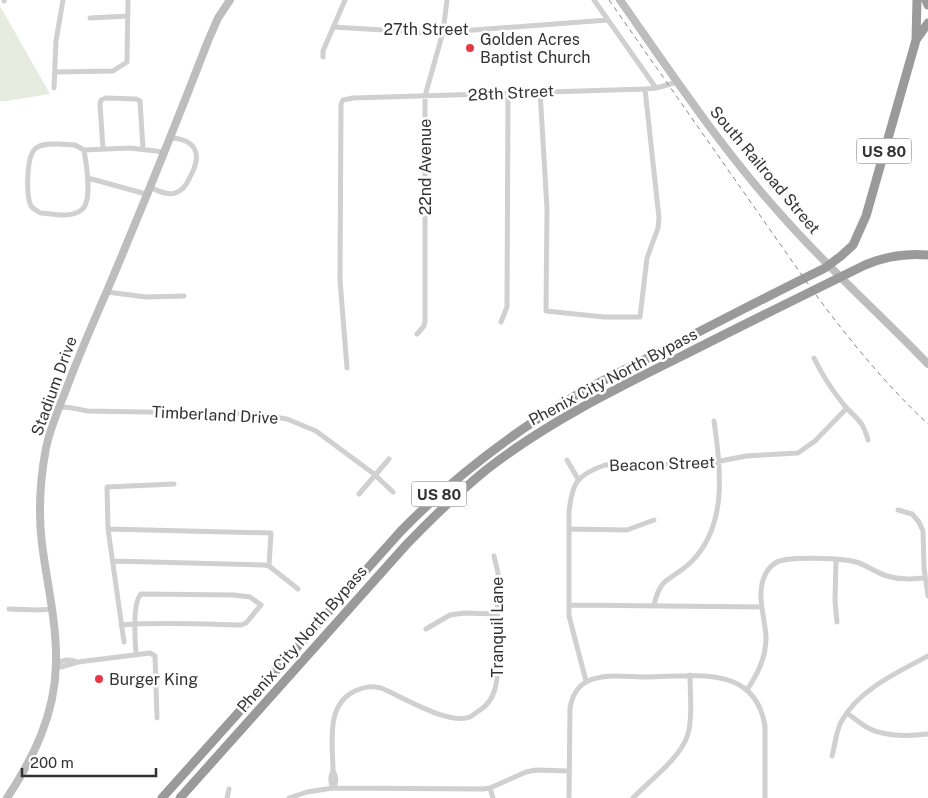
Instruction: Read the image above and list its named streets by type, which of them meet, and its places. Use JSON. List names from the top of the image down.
{
  "streets": {
    "highway": ["US 80", "Phenix City North Bypass"],
    "street": [
      "27th Street",
      "28th Street",
      "22nd Avenue",
      "South Railroad Street",
      "Stadium Drive",
      "Timberland Drive",
      "Beacon Street",
      "Tranquil Lane"
    ]
  },
  "crossings": [
    ["27th Street", "22nd Avenue"],
    ["28th Street", "22nd Avenue"],
    ["28th Street", "South Railroad Street"],
    ["US 80", "Phenix City North Bypass"],
    ["Stadium Drive", "Timberland Drive"]
  ],
  "places": ["Golden Acres Baptist Church", "Burger King"],
  "scale_bar": "200 m"
}
